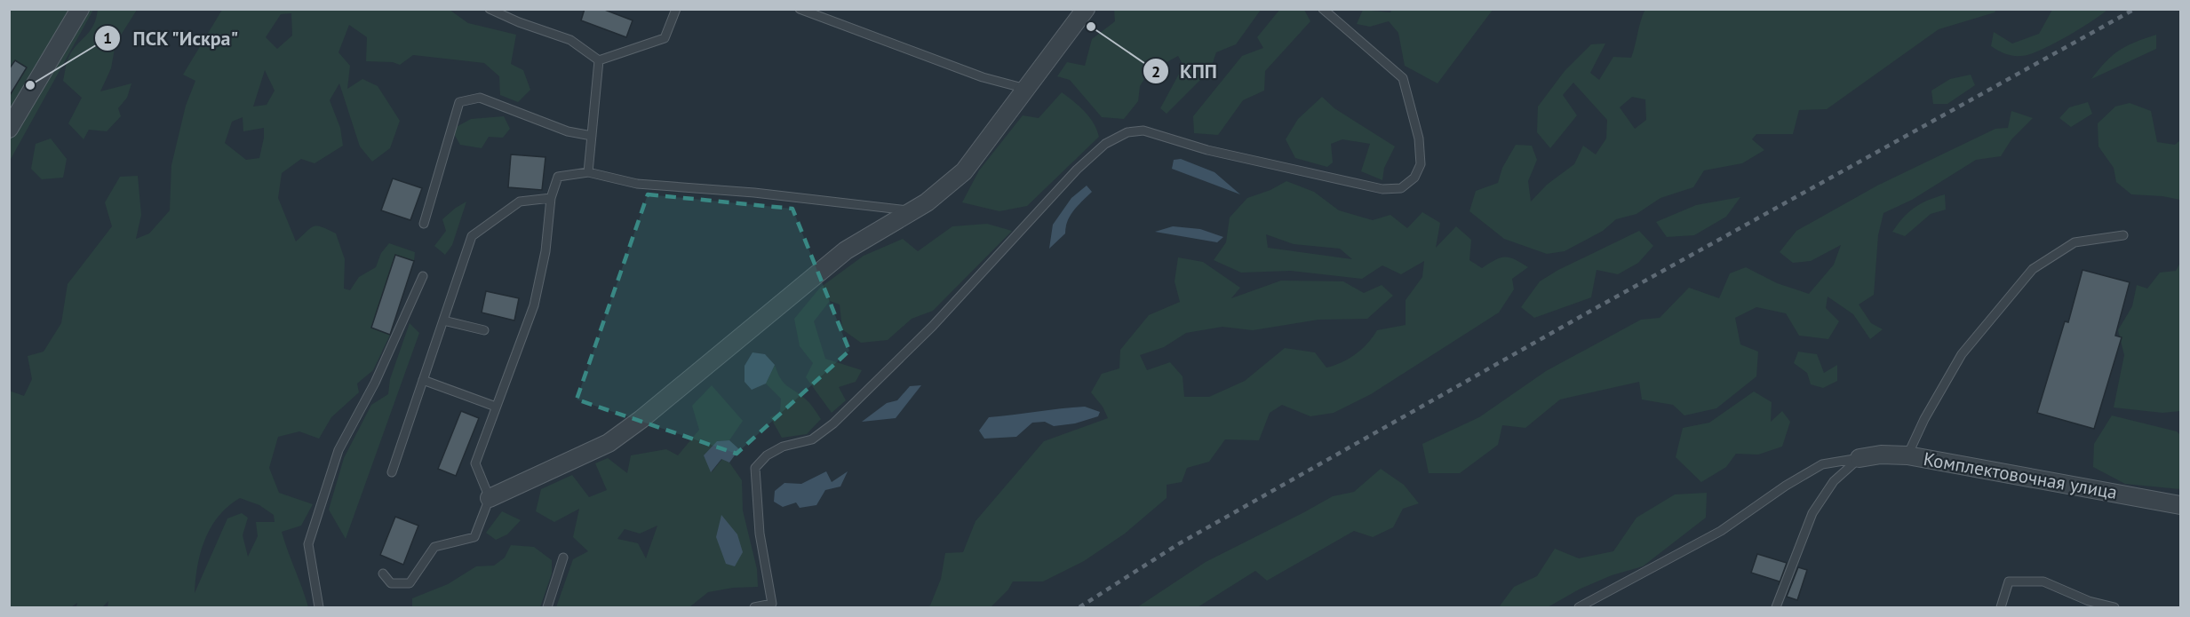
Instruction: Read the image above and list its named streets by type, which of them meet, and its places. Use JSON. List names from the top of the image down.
{
  "streets": {
    "street": ["Комплектовочная улица"]
  },
  "places": ["КПП", "ПСК \"Искра\""]
}
